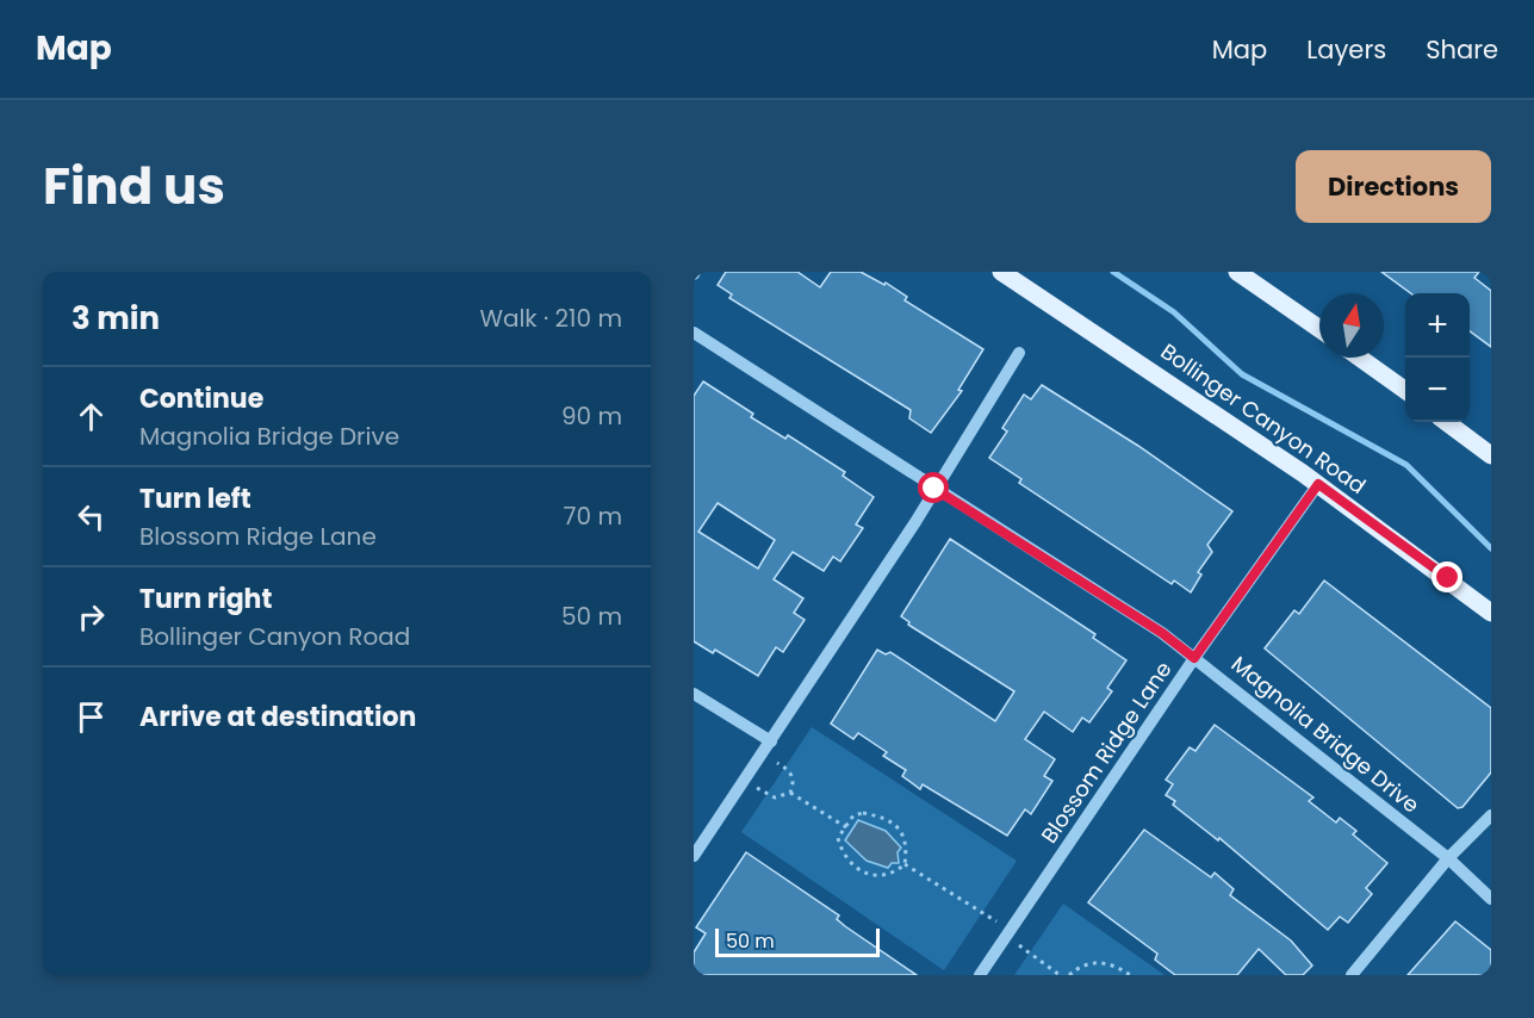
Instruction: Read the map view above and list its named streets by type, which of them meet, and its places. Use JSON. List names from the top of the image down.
{
  "streets": {
    "main road": ["Bollinger Canyon Road"],
    "street": ["Magnolia Bridge Drive", "Blossom Ridge Lane"]
  },
  "crossings": [
    ["Bollinger Canyon Road", "Blossom Ridge Lane"],
    ["Magnolia Bridge Drive", "Blossom Ridge Lane"]
  ],
  "scale_bar": "50 m",
  "north": "top",
  "page": {
    "header": "Map",
    "nav": ["Map", "Layers", "Share"],
    "title": "Find us",
    "buttons": "Directions",
    "heading": ["3 min", "Walk · 210 m"],
    "map_buttons": ["+", "−"],
    "list": [
      ["Continue", "Magnolia Bridge Drive", "90 m"],
      ["Turn left", "Blossom Ridge Lane", "70 m"],
      ["Turn right", "Bollinger Canyon Road", "50 m"],
      "Arrive at destination"
    ],
    "scale": "50 m"
  }
}
